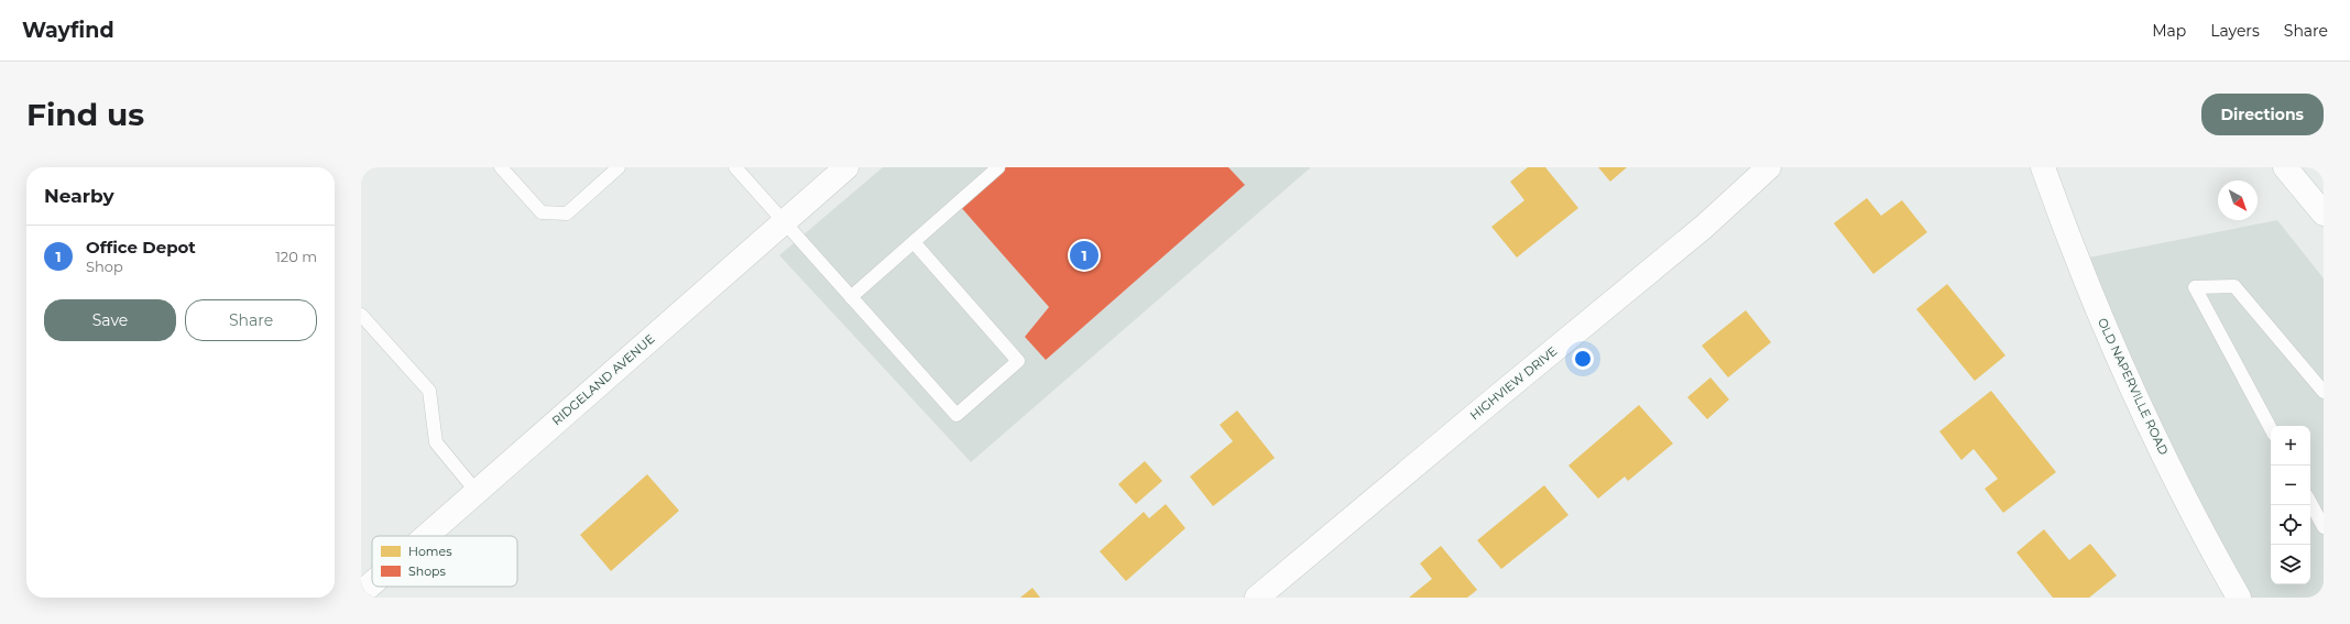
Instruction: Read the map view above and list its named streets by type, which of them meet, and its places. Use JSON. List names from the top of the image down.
{
  "streets": {
    "street": ["RIDGELAND AVENUE", "HIGHVIEW DRIVE", "OLD NAPERVILLE ROAD"]
  },
  "legend": ["Homes", "Shops"],
  "north": "bottom right",
  "page": {
    "header": "Wayfind",
    "nav": ["Map", "Layers", "Share"],
    "buttons": [
      "Directions",
      ["Save", "Share"]
    ],
    "title": "Find us",
    "heading": "Nearby",
    "list": [
      {
        "mark": "1",
        "name": "Office Depot",
        "note": "Shop",
        "value": "120 m"
      }
    ],
    "pins": "1",
    "map_buttons": ["+", "−"]
  }
}
